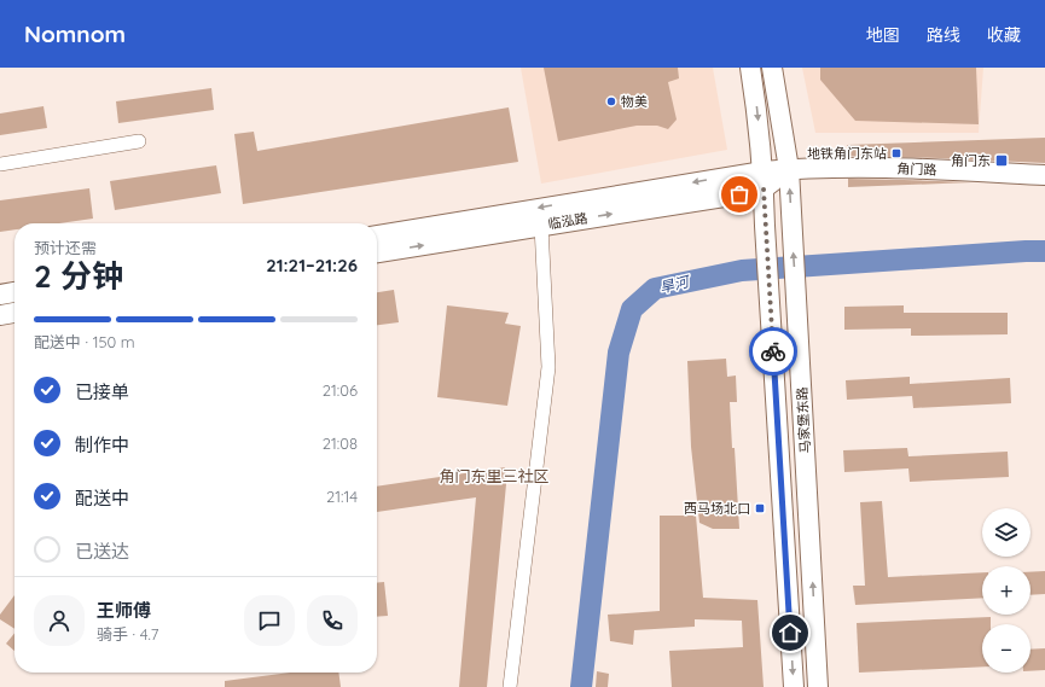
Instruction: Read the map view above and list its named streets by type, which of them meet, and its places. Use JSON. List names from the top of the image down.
{
  "streets": {
    "main road": ["角门路", "临泓路", "马家堡东路"]
  },
  "crossings": [
    ["角门路", "临泓路"],
    ["角门路", "马家堡东路"],
    ["临泓路", "马家堡东路"]
  ],
  "districts": ["角门东里三社区"],
  "water": ["旱河"],
  "places": {
    "other": ["物美"],
    "transit": ["地铁角门东站", "角门东", "西马场北口"]
  },
  "page": {
    "header": "Nomnom",
    "nav": ["地图", "路线", "收藏"],
    "heading": ["2 分钟", "预计还需", "21:21–21:26"],
    "panel": ["王师傅", "骑手 · 4.7"],
    "bar": "配送中 · 150 m",
    "list": [
      ["已接单", "21:06"],
      ["制作中", "21:08"],
      ["配送中", "21:14"],
      "已送达"
    ],
    "map_buttons": ["+", "−"]
  }
}
